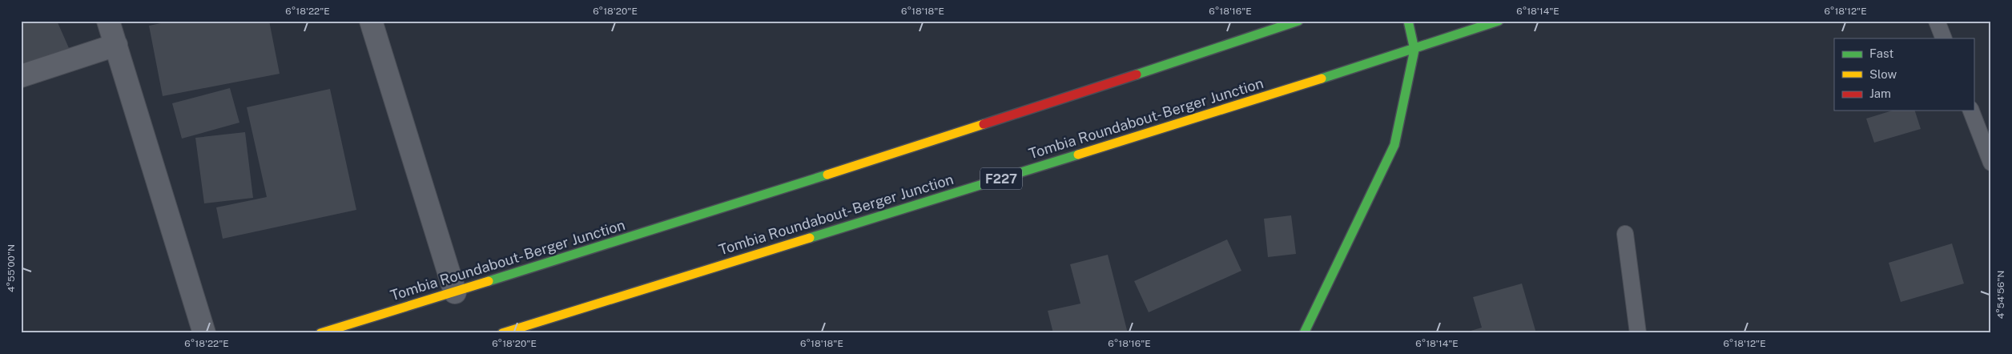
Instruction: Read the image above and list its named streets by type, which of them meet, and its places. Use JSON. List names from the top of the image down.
{
  "streets": {
    "main road": ["Tombia Roundabout- Berger Junction", "F227"]
  },
  "legend": ["Fast", "Slow", "Jam"],
  "coordinates": [
    "6°18'22\"E",
    "6°18'20\"E",
    "6°18'18\"E",
    "6°18'16\"E",
    "6°18'14\"E",
    "6°18'12\"E",
    "4°55'00\"N",
    "4°54'56\"N"
  ]
}
